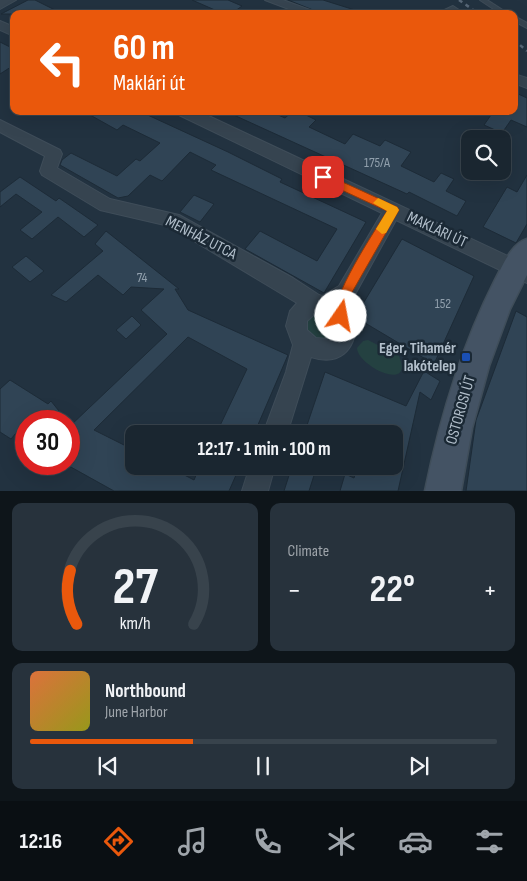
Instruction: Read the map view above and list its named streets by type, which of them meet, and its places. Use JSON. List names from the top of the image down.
{
  "streets": {
    "main road": ["OSTOROSI ÚT"],
    "street": ["MAKLÁRI ÚT", "MENHÁZ UTCA"]
  },
  "crossings": [
    ["MAKLÁRI ÚT", "OSTOROSI ÚT"]
  ],
  "places": {
    "transit": ["Eger, Tihamér lakótelep"]
  },
  "house_numbers": ["175/A", "74", "152"],
  "page": {
    "turn": ["60 m", "Maklári út"],
    "limit": "30",
    "trip": "12:17 · 1 min · 100 m",
    "tile": "Climate",
    "heat": ["−", "22°", "+"],
    "song": ["Northbound", "June Harbor"],
    "tabs": "12:16",
    "gauge": ["27", "km/h"]
  }
}
